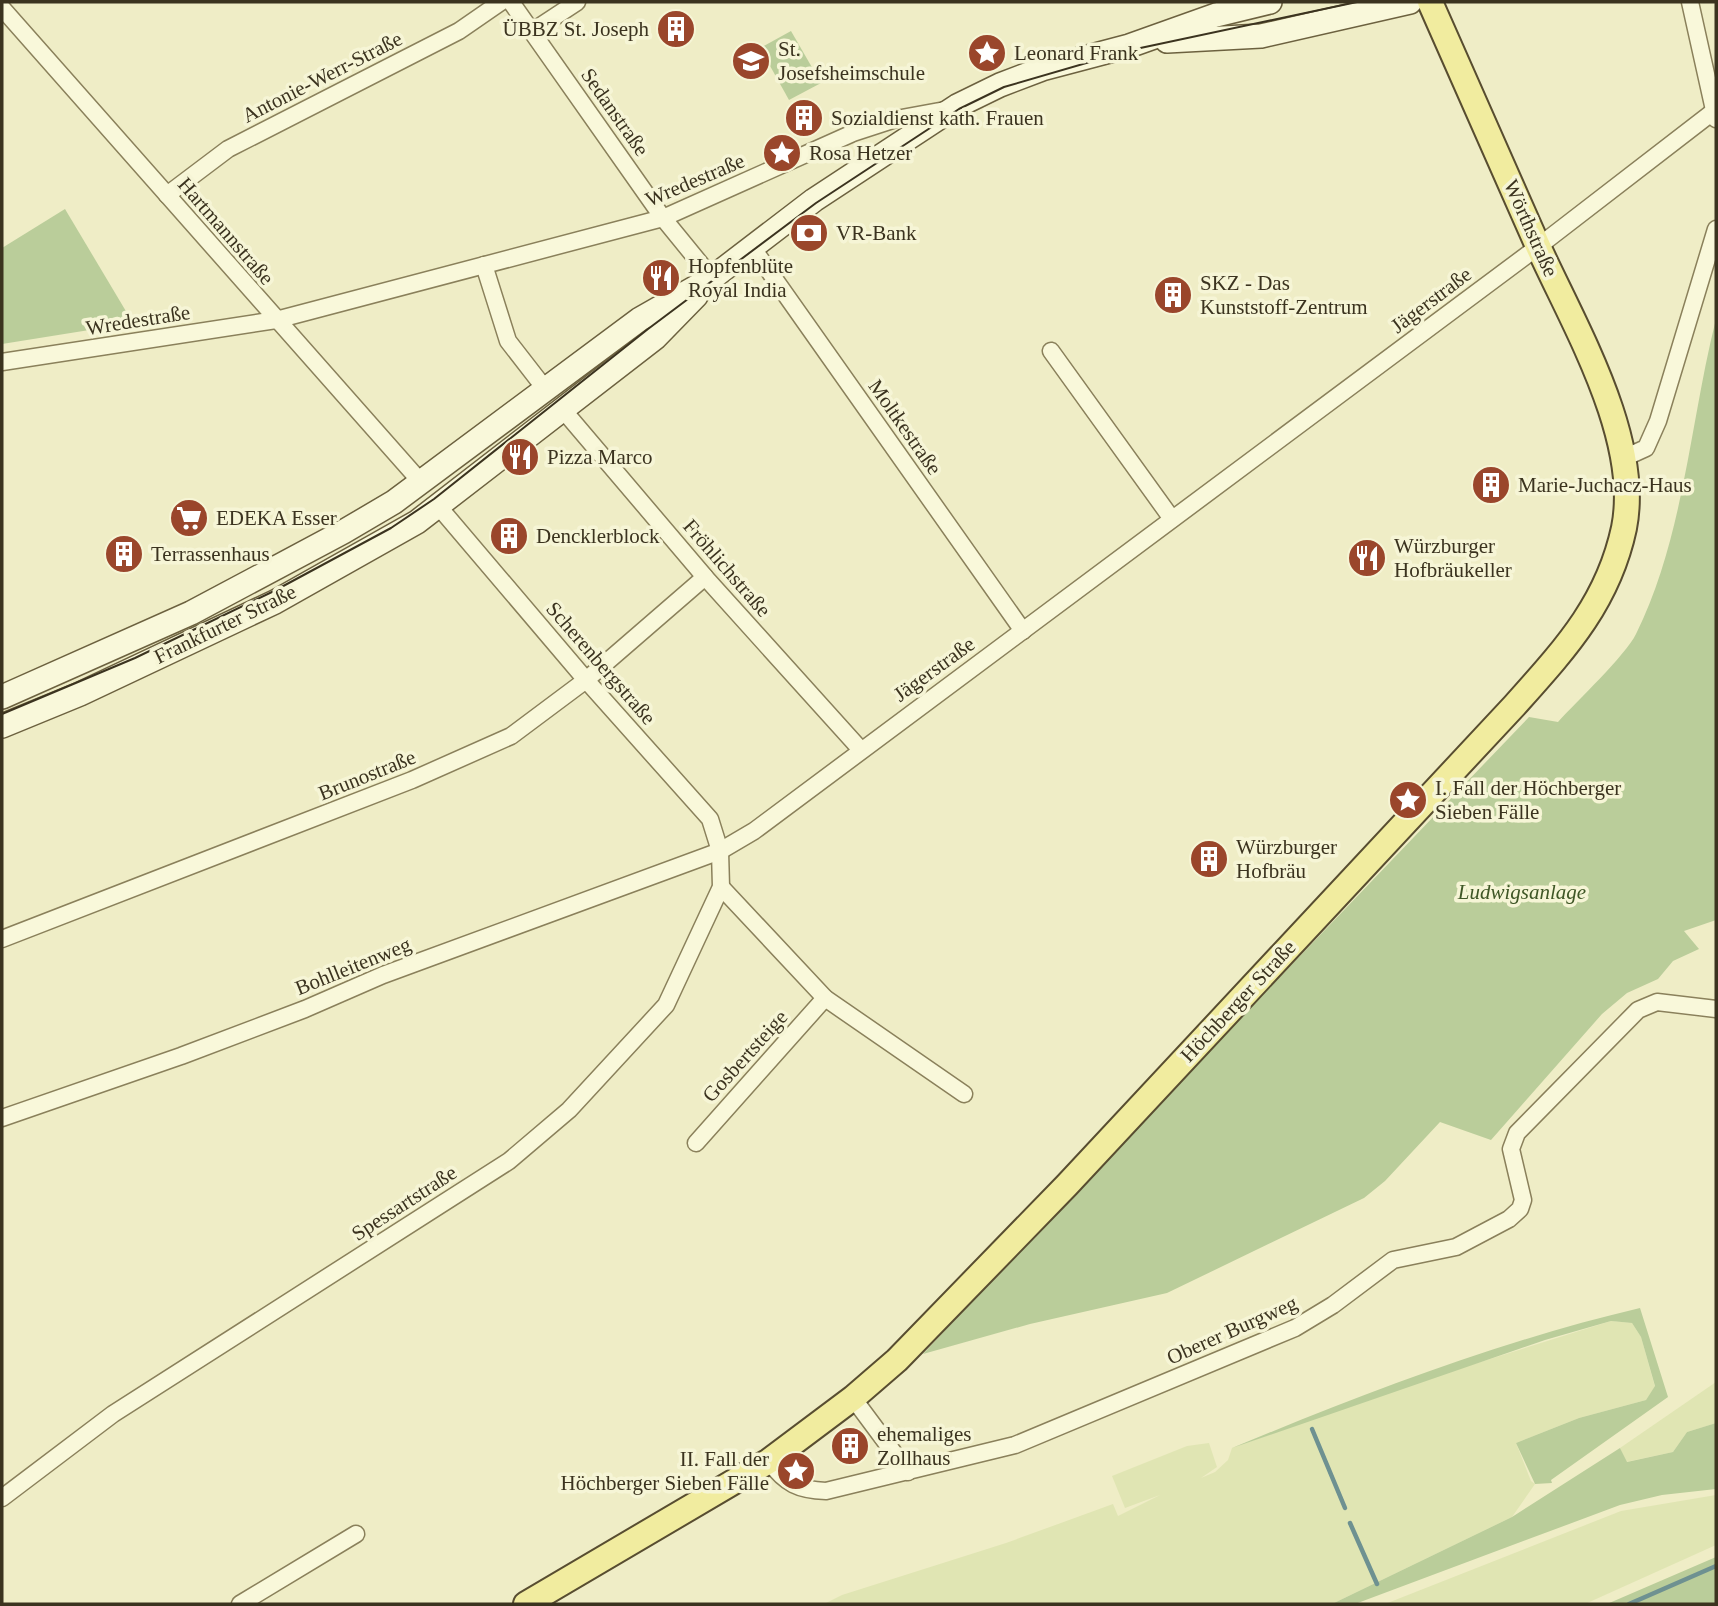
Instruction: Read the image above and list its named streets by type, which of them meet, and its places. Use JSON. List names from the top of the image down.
{
  "streets": {
    "main road": ["Wörthstraße", "Höchberger Straße"],
    "street": [
      "Antonie-Werr-Straße",
      "Sedanstraße",
      "Wredestraße",
      "Hartmannstraße",
      "Jägerstraße",
      "Moltkestraße",
      "Fröhlichstraße",
      "Frankfurter Straße",
      "Scherenbergstraße",
      "Brunostraße",
      "Bohlleitenweg",
      "Gosbertsteige",
      "Spessartstraße",
      "Oberer Burgweg"
    ]
  },
  "crossings": [
    ["Antonie-Werr-Straße", "Hartmannstraße"],
    ["Sedanstraße", "Wredestraße"],
    ["Sedanstraße", "Frankfurter Straße"],
    ["Wredestraße", "Hartmannstraße"],
    ["Wredestraße", "Frankfurter Straße"],
    ["Wörthstraße", "Jägerstraße"],
    ["Wörthstraße", "Höchberger Straße"],
    ["Hartmannstraße", "Frankfurter Straße"],
    ["Jägerstraße", "Moltkestraße"],
    ["Jägerstraße", "Fröhlichstraße"],
    ["Jägerstraße", "Scherenbergstraße"],
    ["Jägerstraße", "Bohlleitenweg"],
    ["Jägerstraße", "Spessartstraße"],
    ["Moltkestraße", "Frankfurter Straße"],
    ["Fröhlichstraße", "Frankfurter Straße"],
    ["Fröhlichstraße", "Brunostraße"],
    ["Frankfurter Straße", "Scherenbergstraße"],
    ["Scherenbergstraße", "Brunostraße"],
    ["Scherenbergstraße", "Bohlleitenweg"],
    ["Scherenbergstraße", "Spessartstraße"],
    ["Bohlleitenweg", "Spessartstraße"],
    ["Höchberger Straße", "Oberer Burgweg"]
  ],
  "parks": ["Ludwigsanlage"],
  "places": {
    "building": [
      "ÜBBZ St. Joseph",
      "Sozialdienst kath. Frauen",
      "SKZ - Das Kunststoff-Zentrum",
      "Marie-Juchacz-Haus",
      "Dencklerblock",
      "Terrassenhaus",
      "Würzburger Hofbräu",
      "ehemaliges Zollhaus"
    ],
    "place": [
      "Leonard Frank",
      "Rosa Hetzer",
      "I. Fall der Höchberger Sieben Fälle",
      "II. Fall der Höchberger Sieben Fälle"
    ],
    "school or university": ["St. Josefsheimschule"],
    "bank": ["VR-Bank"],
    "restaurant": ["Hopfenblüte Royal India", "Pizza Marco", "Würzburger Hofbräukeller"],
    "supermarket": ["EDEKA Esser"]
  }
}
